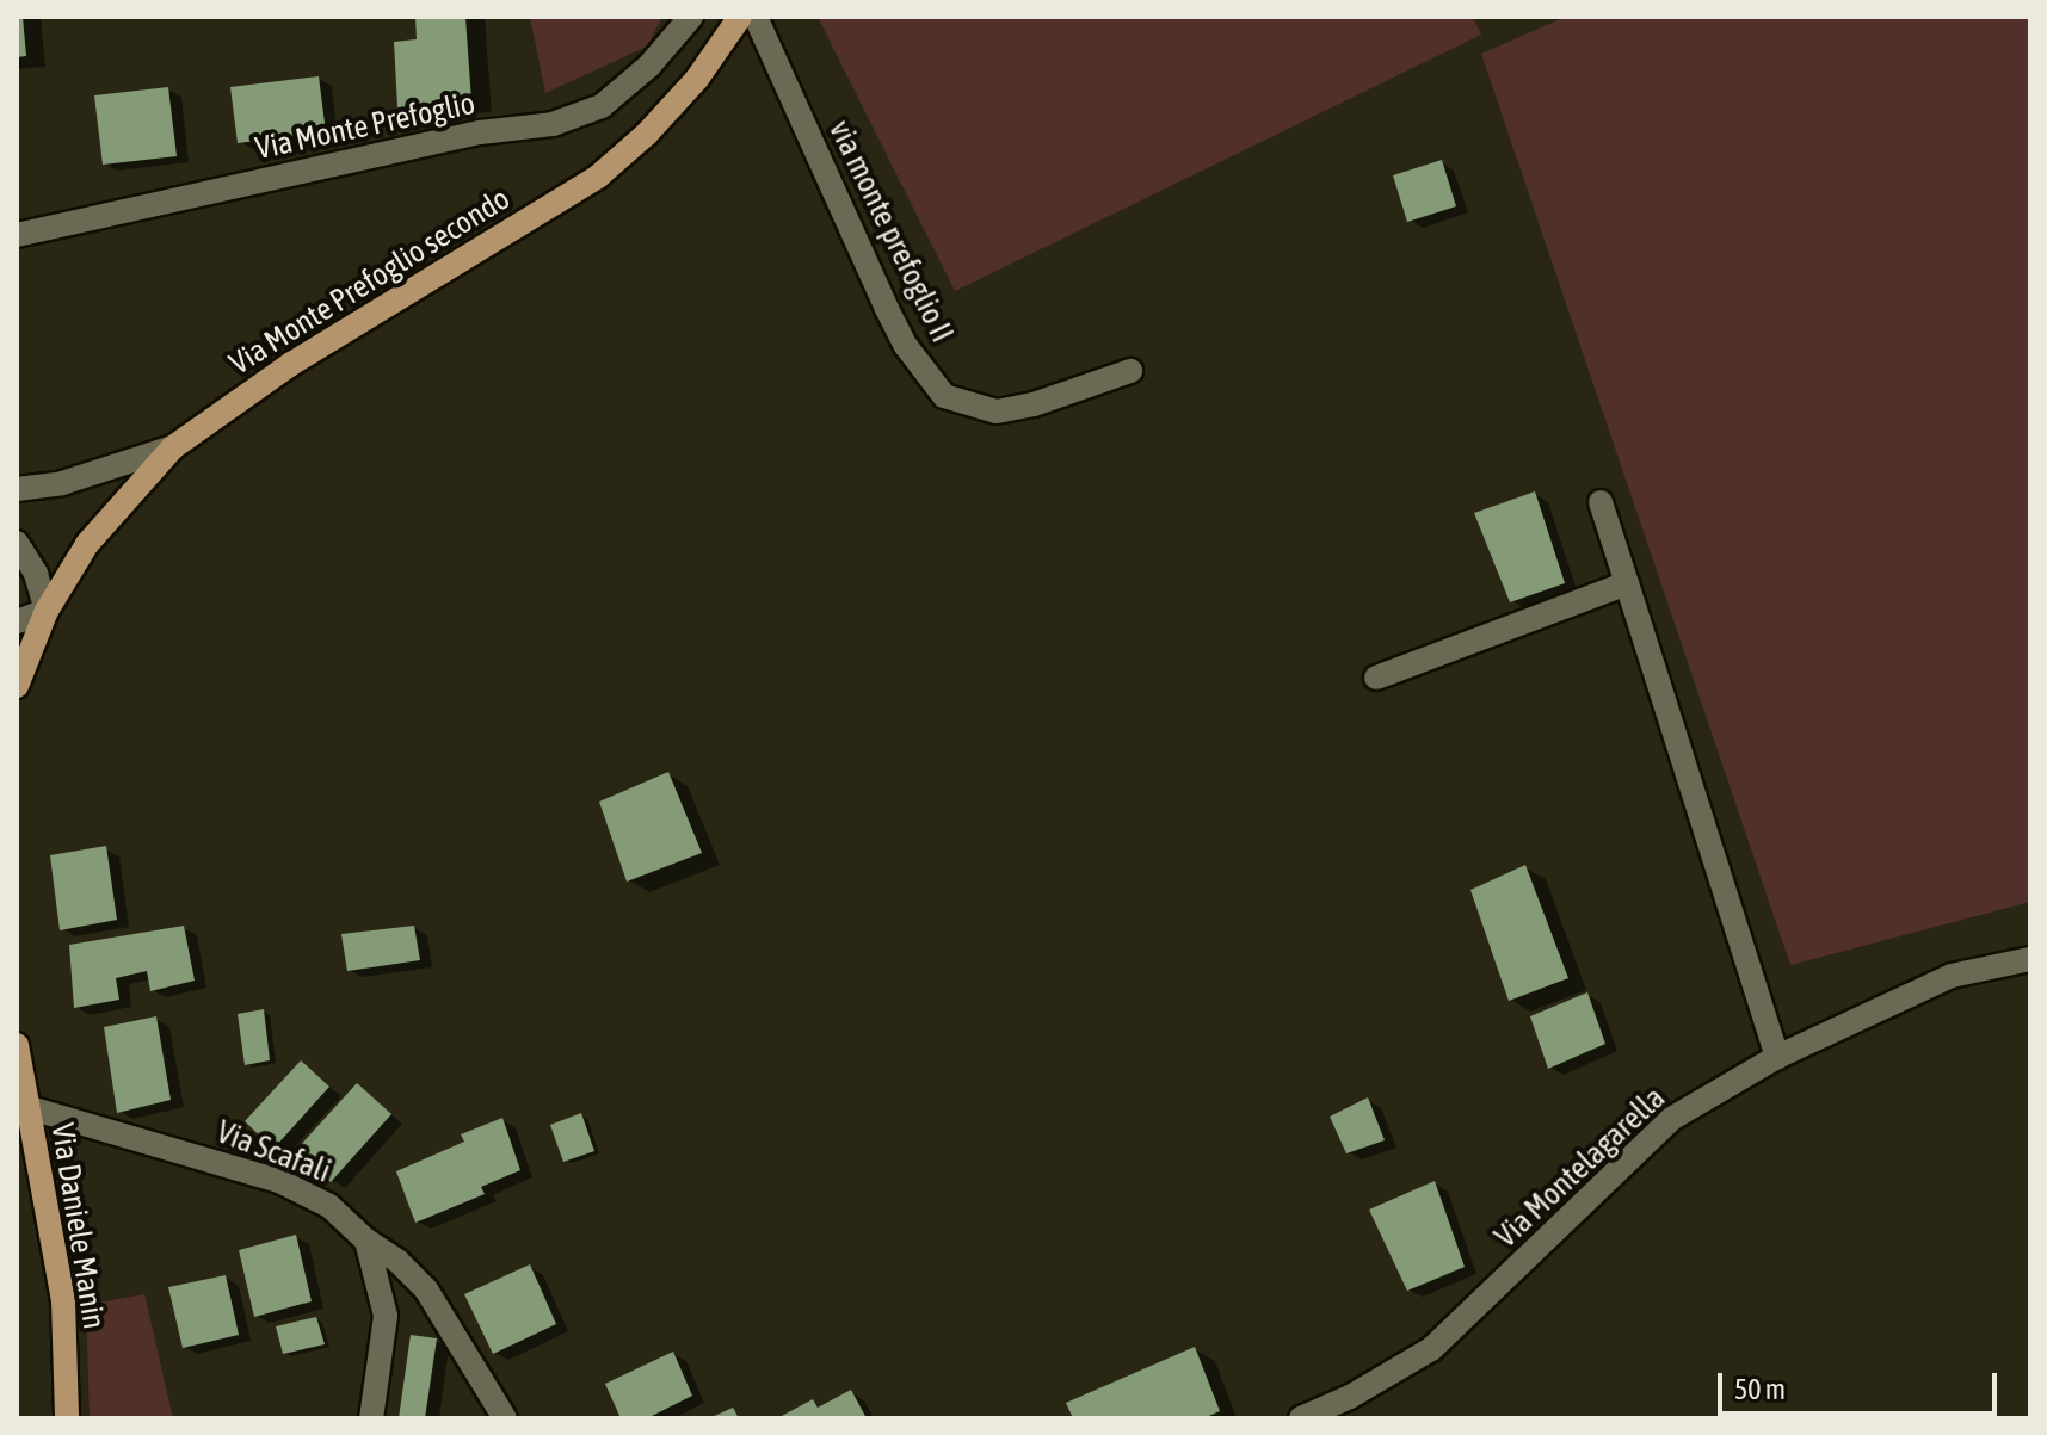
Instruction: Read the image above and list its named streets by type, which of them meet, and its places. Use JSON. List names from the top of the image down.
{
  "streets": {
    "main road": ["Via Monte Prefoglio secondo", "Via Daniele Manin"],
    "street": [
      "Via Monte Prefoglio",
      "via monte prefoglio II",
      "Via Scafali",
      "Via Montelagarella"
    ]
  },
  "crossings": [
    ["Via Scafali", "Via Daniele Manin"]
  ],
  "scale_bar": "50 m"
}
